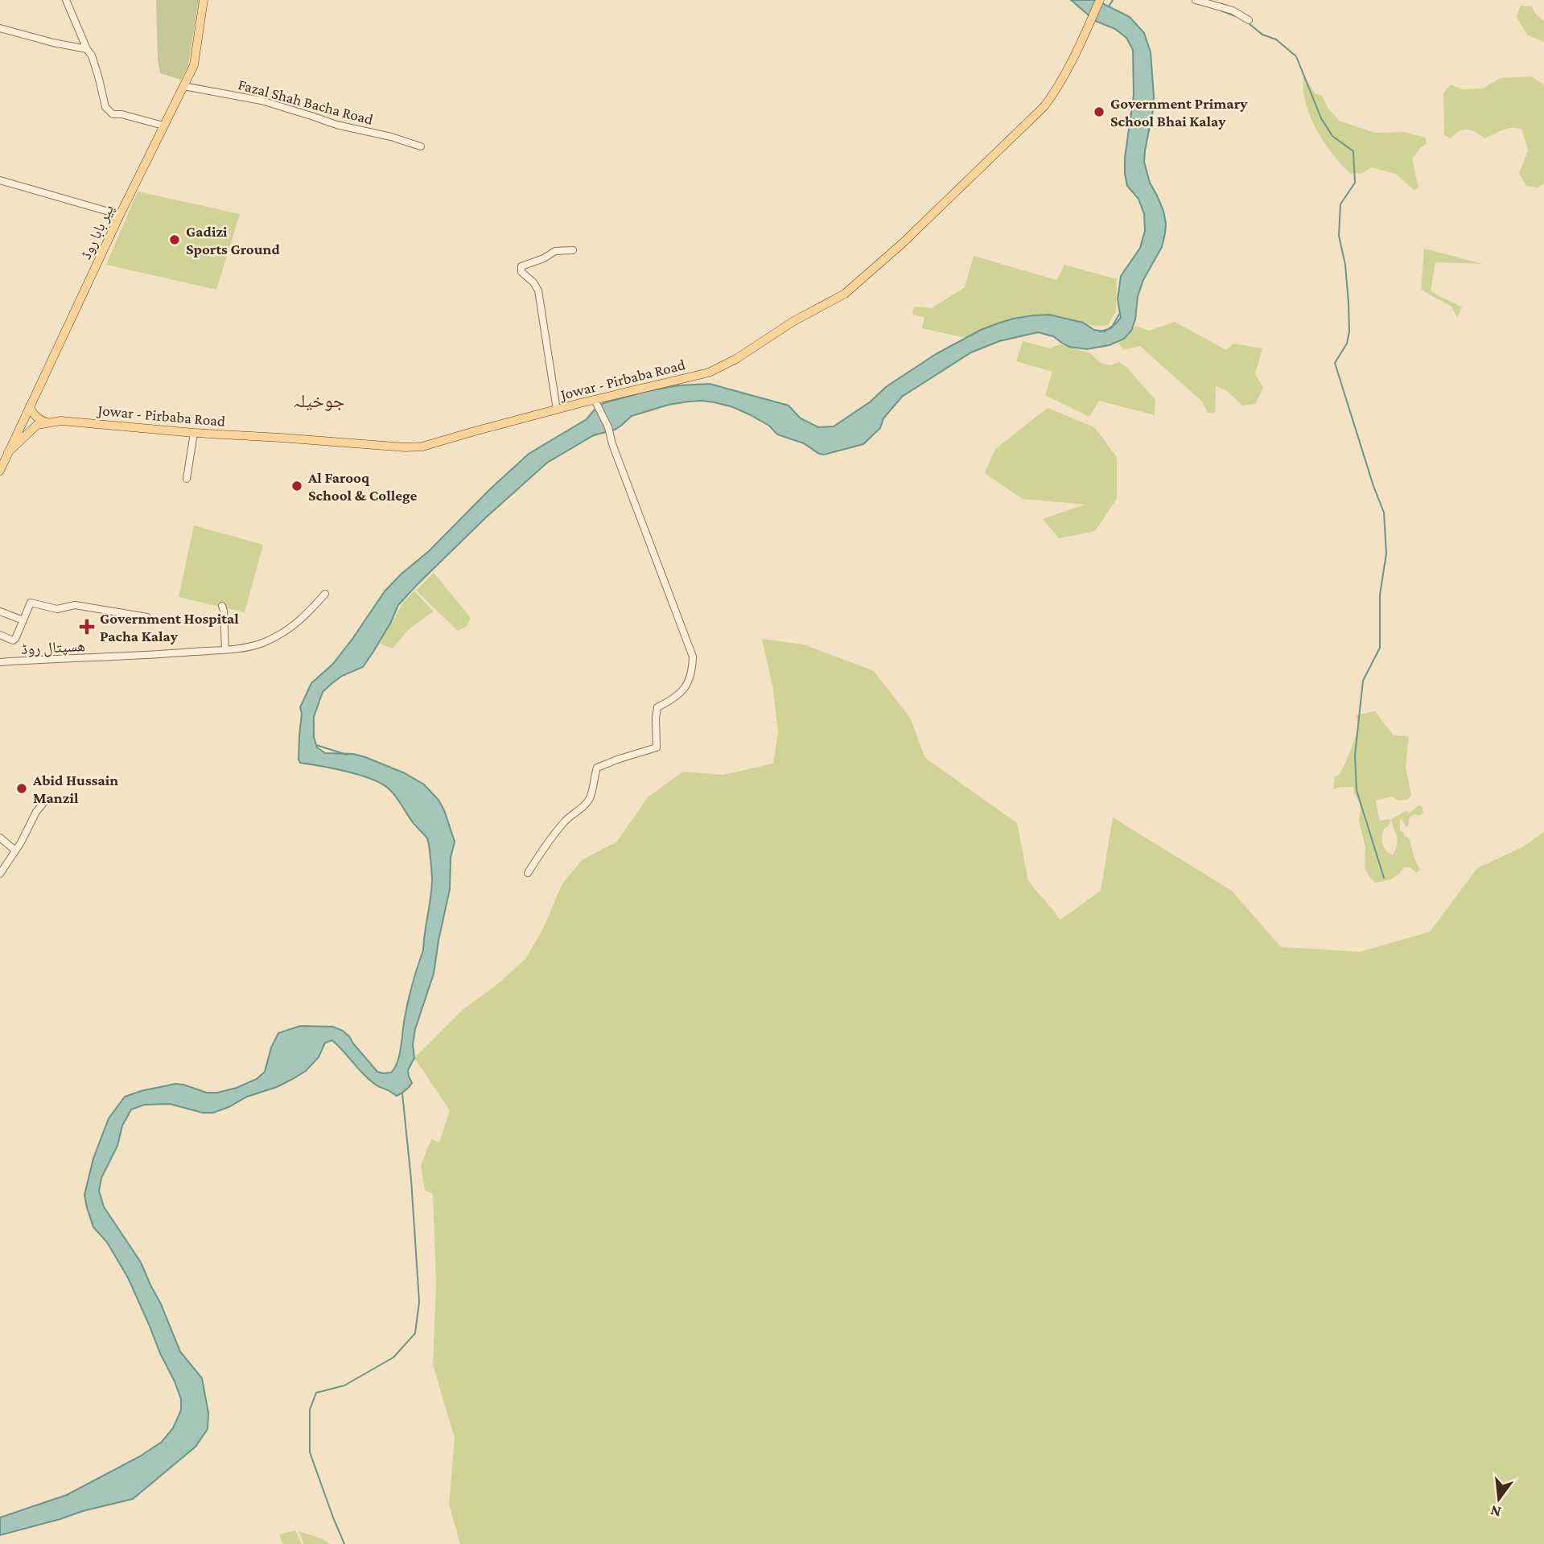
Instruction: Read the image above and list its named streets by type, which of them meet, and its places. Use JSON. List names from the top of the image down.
{
  "streets": {
    "main road": ["پیر بابا روڈ", "Jowar - Pirbaba Road"],
    "street": ["Fazal Shah Bacha Road", "ھسپتال روڈ"]
  },
  "crossings": [
    ["Fazal Shah Bacha Road", "پیر بابا روڈ"]
  ],
  "districts": ["جوخیلہ"],
  "places": {
    "other": [
      "Government Primary School Bhai Kalay",
      "Gadizi Sports Ground",
      "Al Farooq School & College",
      "Abid Hussain Manzil"
    ],
    "health": ["Government Hospital Pacha Kalay"]
  },
  "north": "bottom"
}
